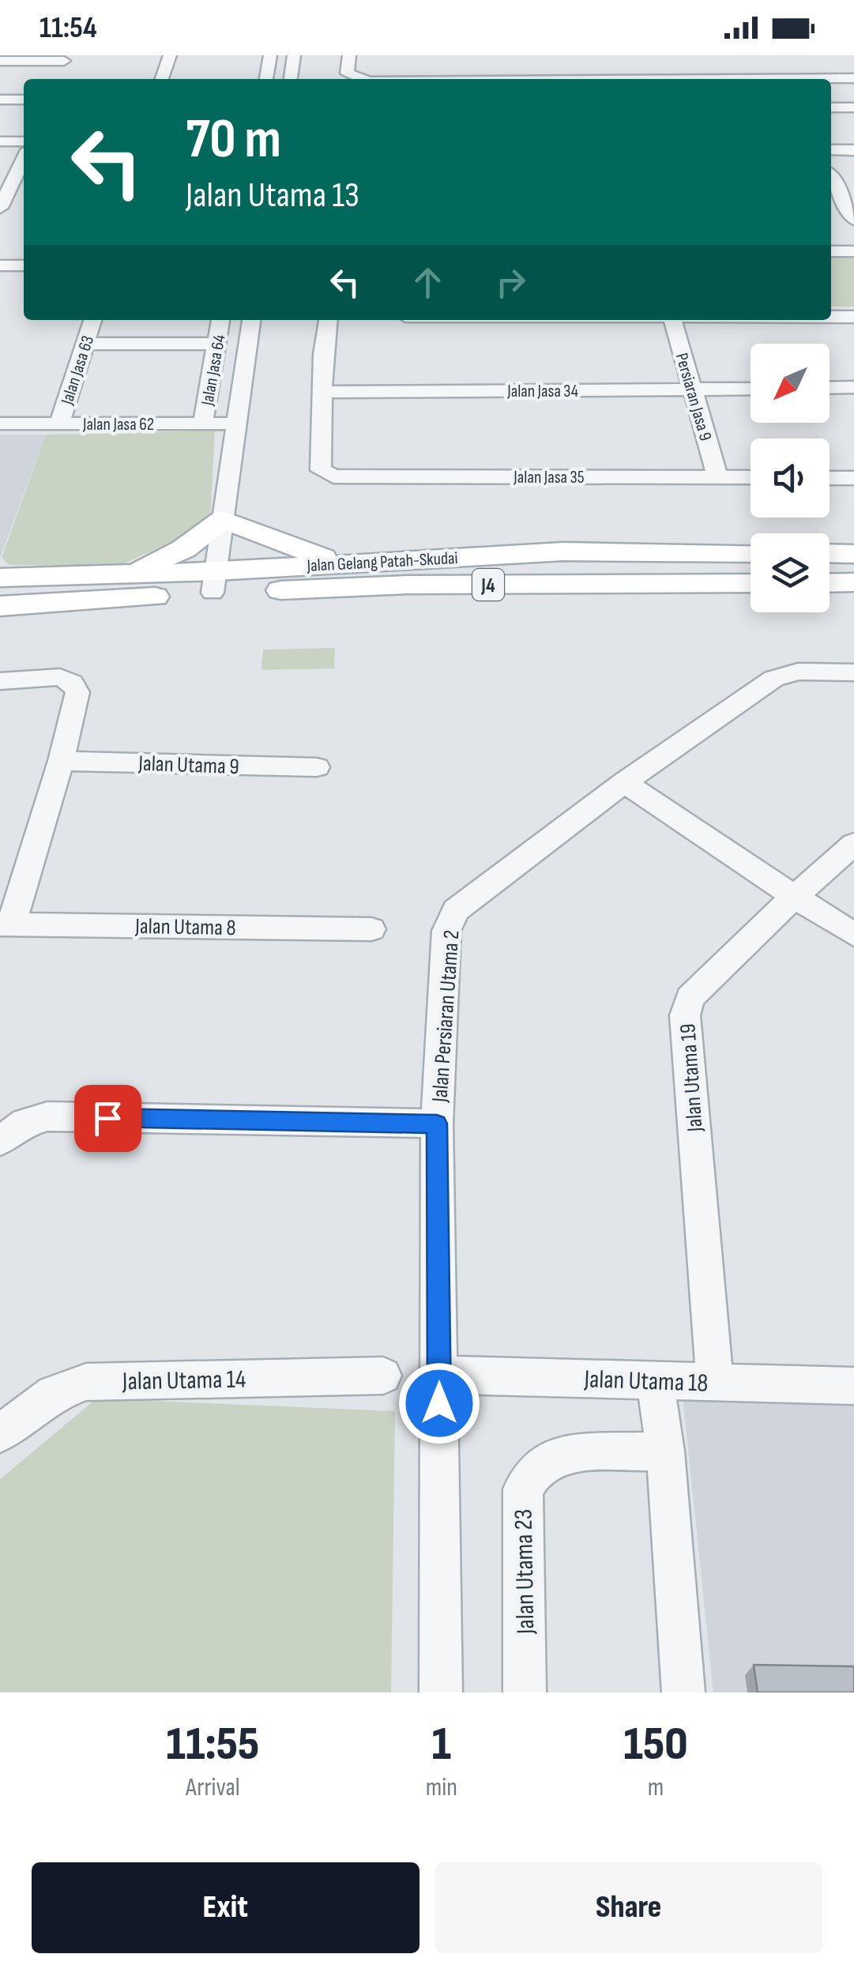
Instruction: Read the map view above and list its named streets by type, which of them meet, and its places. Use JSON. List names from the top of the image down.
{
  "streets": {
    "main road": ["Jalan Gelang Patah-Skudai", "J4"],
    "street": [
      "Jalan Jasa 63",
      "Jalan Jasa 64",
      "Jalan Jasa 34",
      "Persiaran Jasa 9",
      "Jalan Jasa 62",
      "Jalan Jasa 35",
      "Jalan Utama 9",
      "Jalan Utama 8",
      "Jalan Persiaran Utama 2",
      "Jalan Utama 19",
      "Jalan Utama 14",
      "Jalan Utama 18",
      "Jalan Utama 23"
    ]
  },
  "crossings": [
    ["Jalan Jasa 63", "Jalan Jasa 62"],
    ["Jalan Jasa 64", "Jalan Jasa 62"],
    ["Jalan Jasa 34", "Persiaran Jasa 9"],
    ["Jalan Jasa 34", "Jalan Jasa 35"],
    ["Persiaran Jasa 9", "Jalan Jasa 35"],
    ["Jalan Persiaran Utama 2", "Jalan Utama 18"],
    ["Jalan Utama 19", "Jalan Utama 18"]
  ],
  "north": "bottom left",
  "page": {
    "status": "11:54",
    "turn": ["70 m", "Jalan Utama 13"],
    "eta": [
      "11:55",
      "Arrival",
      "1",
      "min",
      "150",
      "m"
    ],
    "buttons": ["Exit", "Share"]
  }
}
